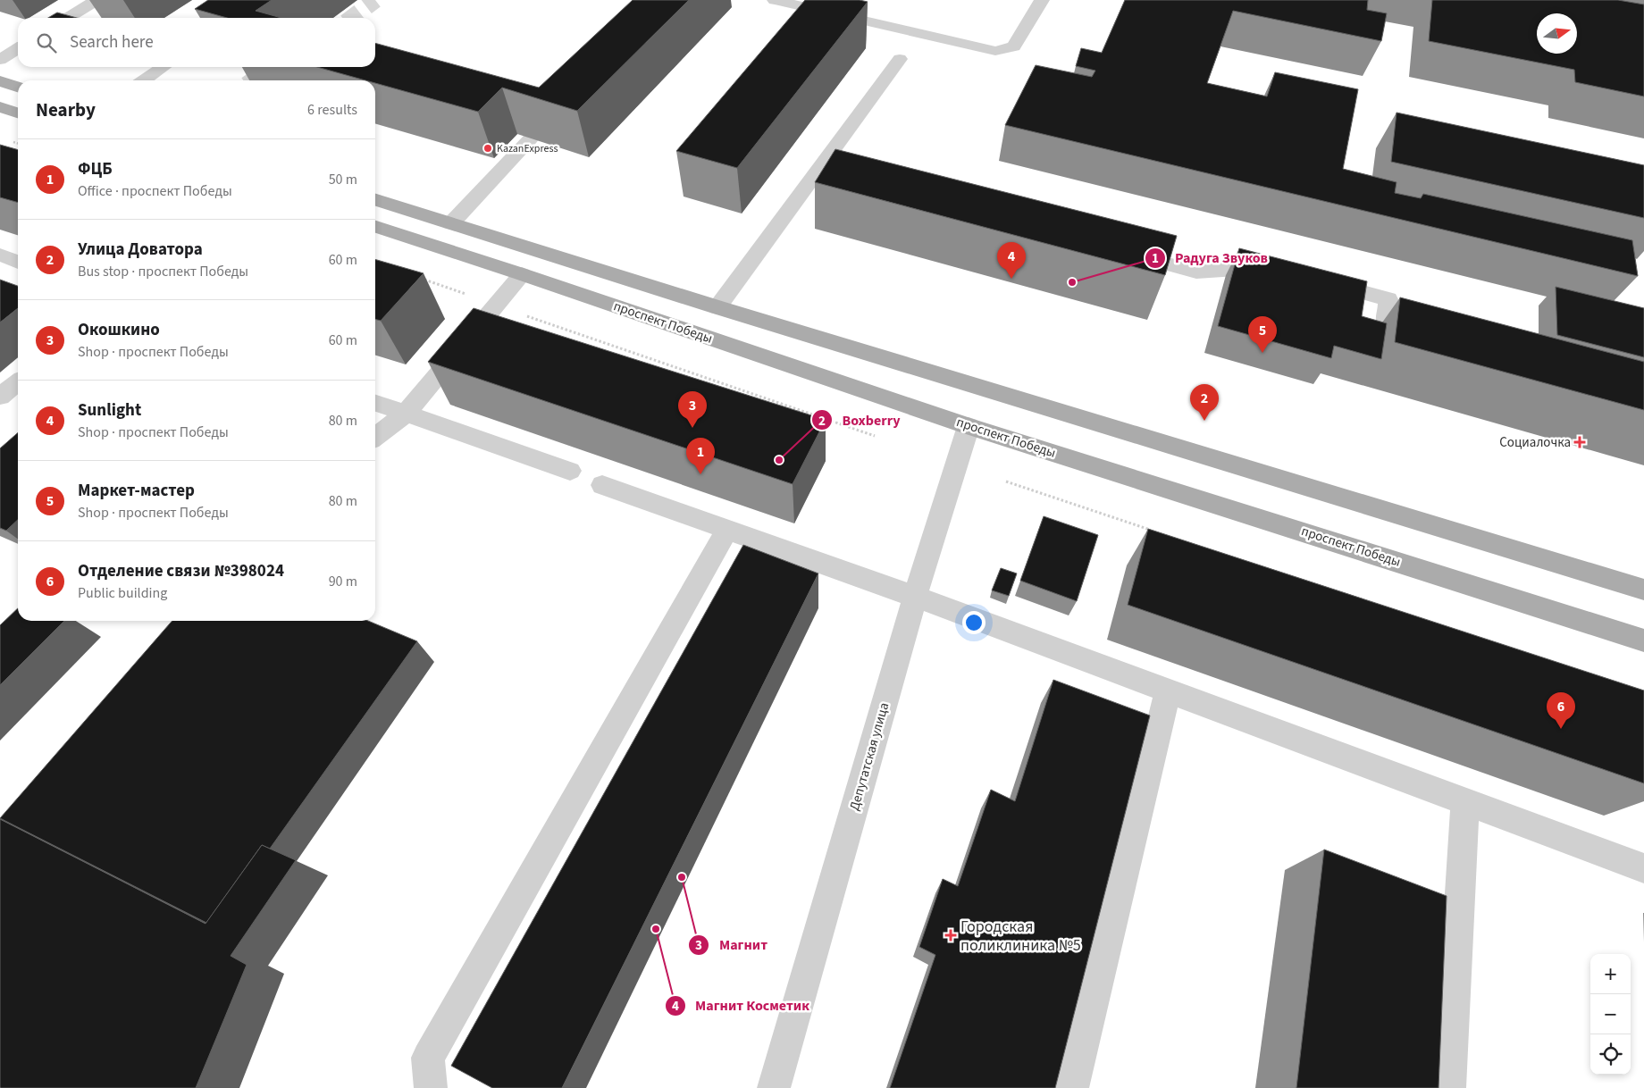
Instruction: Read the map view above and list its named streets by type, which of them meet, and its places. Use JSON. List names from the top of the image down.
{
  "streets": {
    "main road": ["проспект Победы"],
    "street": ["Депутатская улица"]
  },
  "crossings": [
    ["проспект Победы", "Депутатская улица"]
  ],
  "places": {
    "other": [
      "KazanExpress",
      "Радуга Звуков",
      "Boxberry",
      "Магнит",
      "Магнит Косметик"
    ],
    "health": ["Социалочка", "Городская поликлиника №5"]
  },
  "north": "right",
  "page": {
    "search": "Search here",
    "heading": ["Nearby", "6 results"],
    "list": [
      {
        "mark": "1",
        "name": "ФЦБ",
        "note": "Office · проспект Победы",
        "value": "50 m"
      },
      {
        "mark": "2",
        "name": "Улица Доватора",
        "note": "Bus stop · проспект Победы",
        "value": "60 m"
      },
      {
        "mark": "3",
        "name": "Окошкино",
        "note": "Shop · проспект Победы",
        "value": "60 m"
      },
      {
        "mark": "4",
        "name": "Sunlight",
        "note": "Shop · проспект Победы",
        "value": "80 m"
      },
      {
        "mark": "5",
        "name": "Маркет-мастер",
        "note": "Shop · проспект Победы",
        "value": "80 m"
      },
      {
        "mark": "6",
        "name": "Отделение связи №398024",
        "note": "Public building",
        "value": "90 m"
      }
    ],
    "pins": [
      "4",
      "5",
      "2",
      "3",
      "1",
      "6"
    ],
    "map_buttons": ["+", "−"]
  }
}
